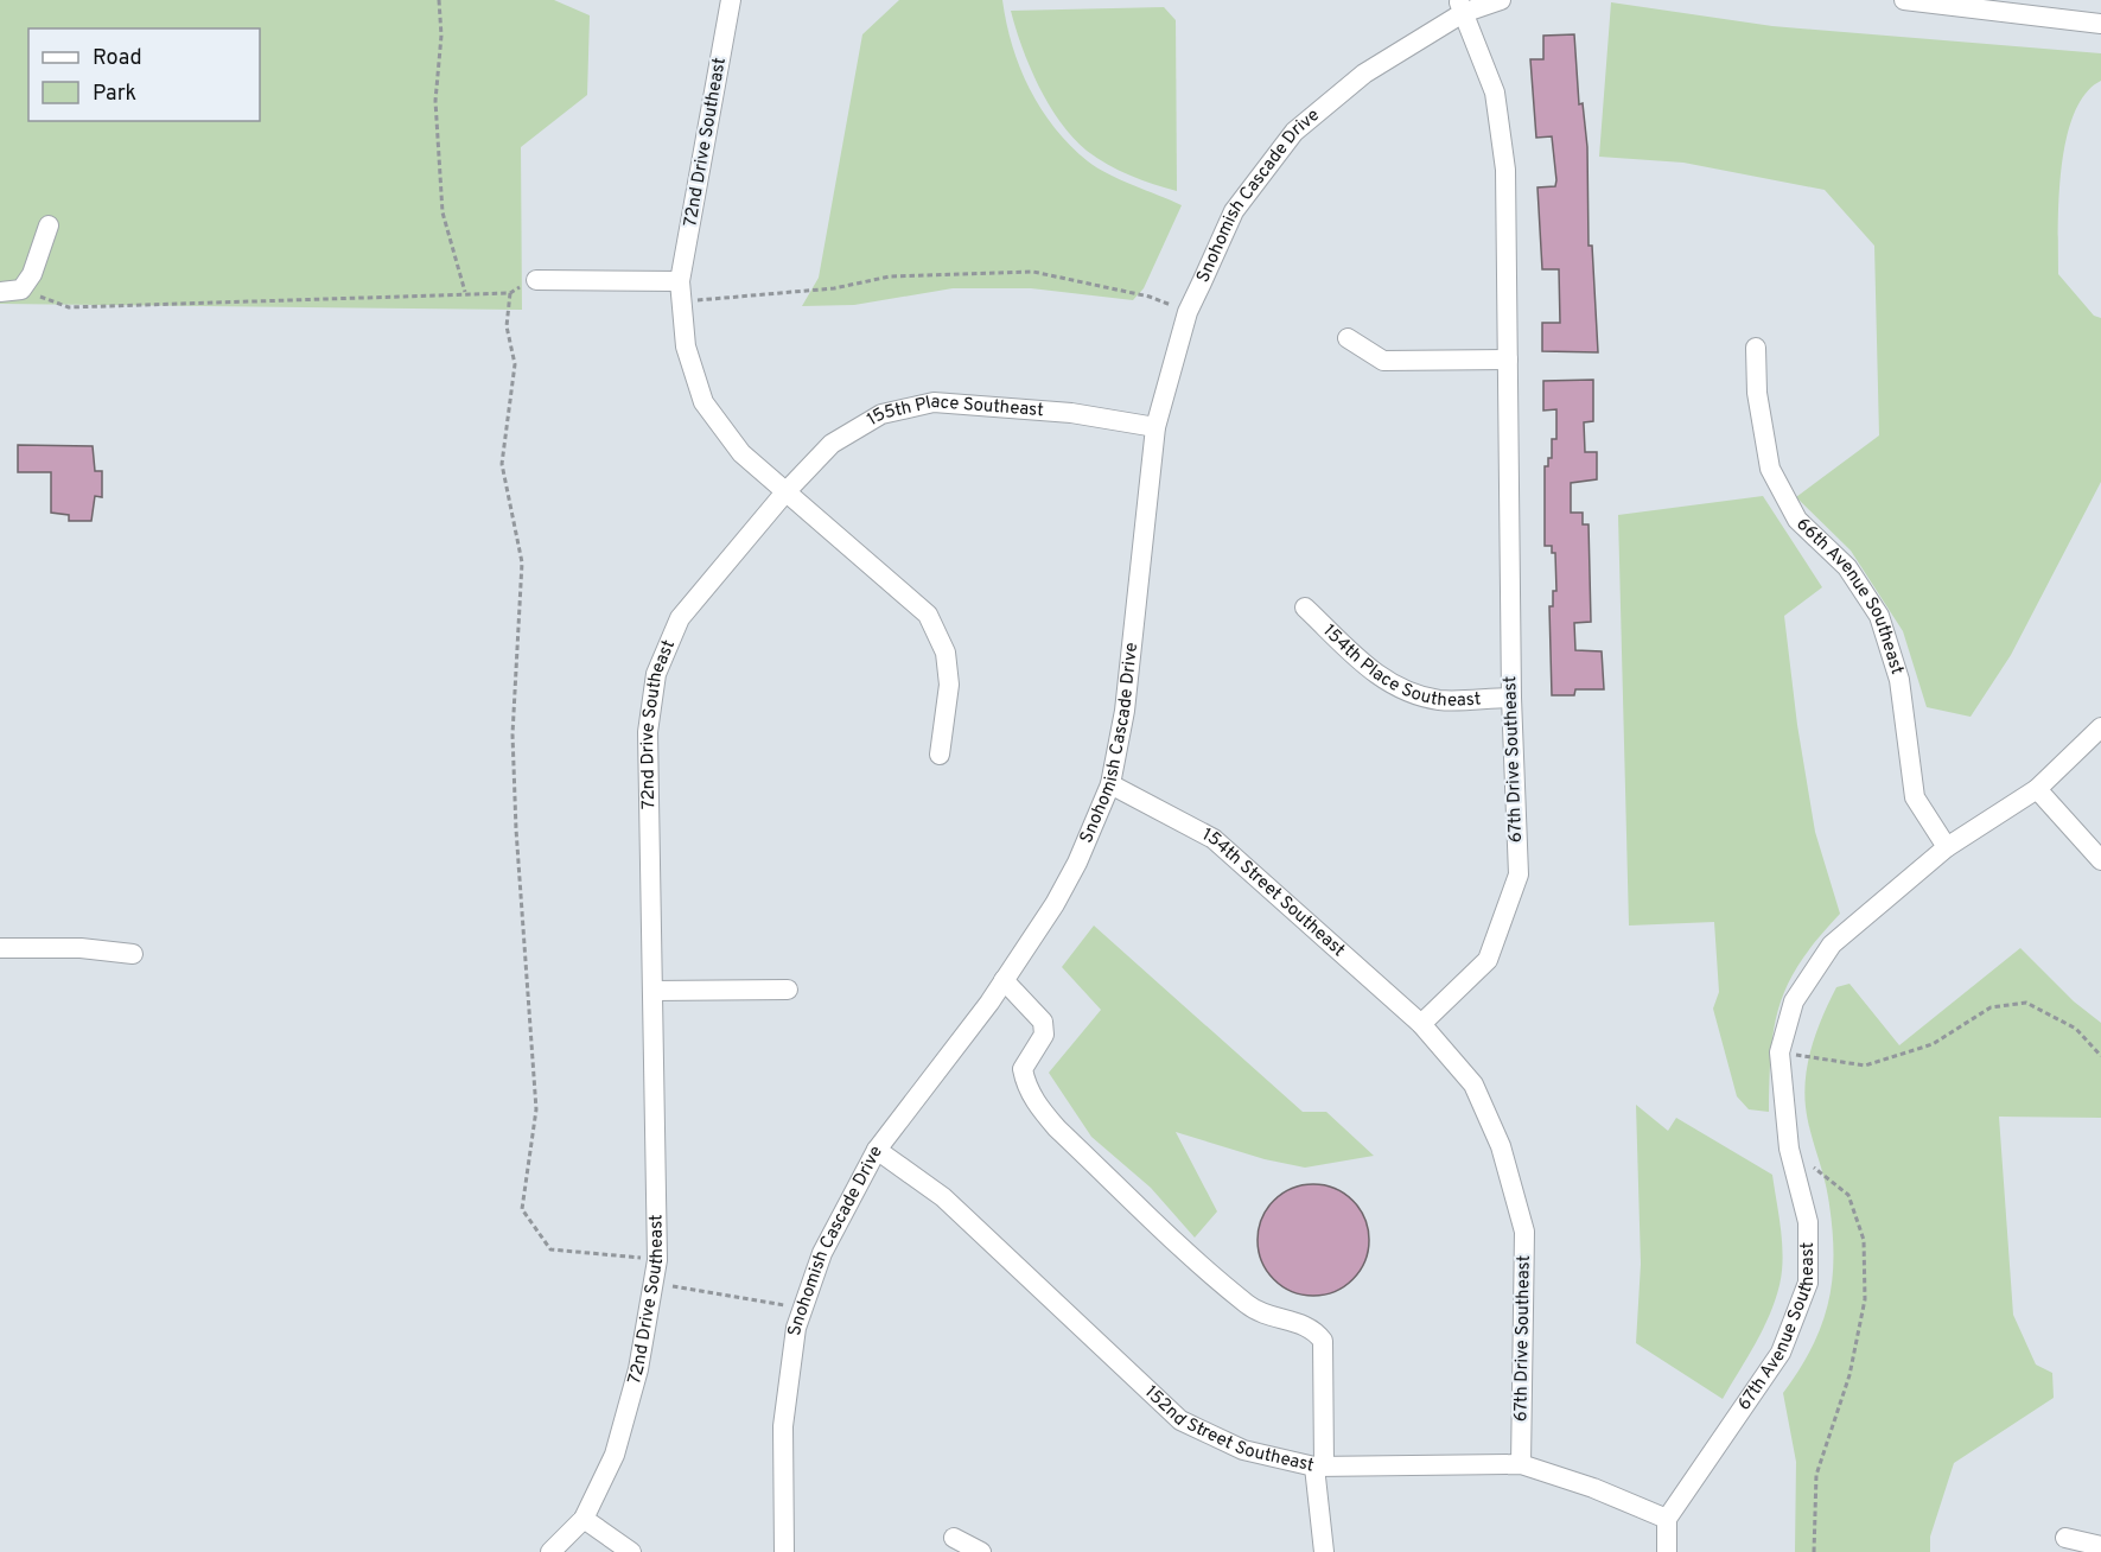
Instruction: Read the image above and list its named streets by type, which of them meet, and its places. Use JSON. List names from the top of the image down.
{
  "streets": {
    "street": [
      "72nd Drive Southeast",
      "Snohomish Cascade Drive",
      "155th Place Southeast",
      "66th Avenue Southeast",
      "154th Place Southeast",
      "67th Drive Southeast",
      "154th Street Southeast",
      "67th Avenue Southeast",
      "152nd Street Southeast"
    ]
  },
  "crossings": [
    ["72nd Drive Southeast", "155th Place Southeast"],
    ["Snohomish Cascade Drive", "155th Place Southeast"],
    ["Snohomish Cascade Drive", "67th Drive Southeast"],
    ["Snohomish Cascade Drive", "154th Street Southeast"],
    ["Snohomish Cascade Drive", "152nd Street Southeast"],
    ["66th Avenue Southeast", "67th Avenue Southeast"],
    ["154th Place Southeast", "67th Drive Southeast"],
    ["67th Drive Southeast", "154th Street Southeast"],
    ["67th Drive Southeast", "152nd Street Southeast"],
    ["67th Avenue Southeast", "152nd Street Southeast"]
  ],
  "legend": ["Road", "Park"]
}
